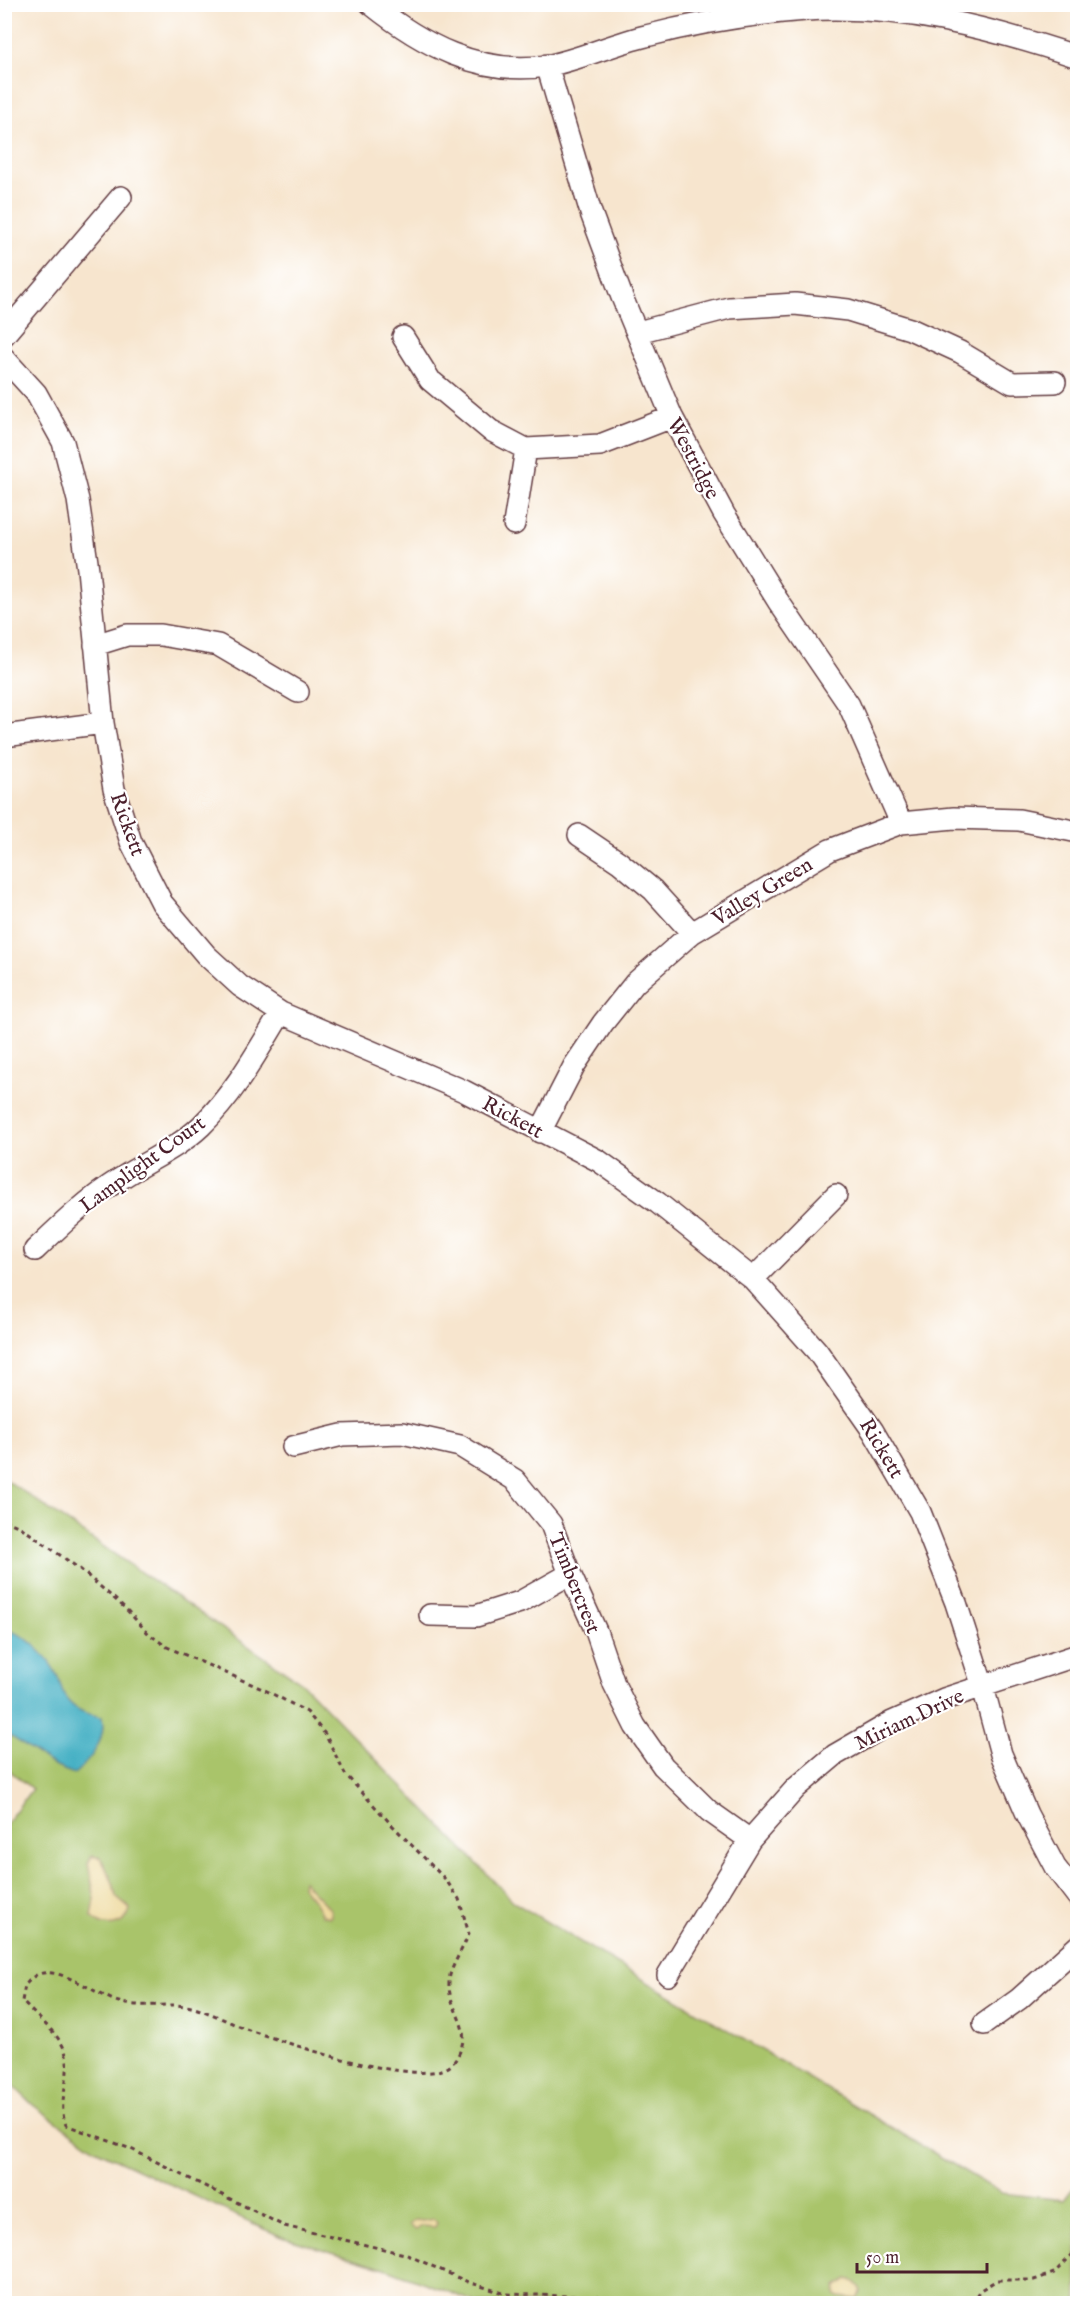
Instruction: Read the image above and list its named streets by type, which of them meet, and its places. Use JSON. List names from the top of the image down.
{
  "streets": {
    "street": [
      "Westridge",
      "Rickett",
      "Valley Green",
      "Lamplight Court",
      "Timbercrest",
      "Miriam Drive"
    ]
  },
  "crossings": [
    ["Westridge", "Valley Green"],
    ["Rickett", "Valley Green"],
    ["Rickett", "Lamplight Court"],
    ["Rickett", "Miriam Drive"],
    ["Timbercrest", "Miriam Drive"]
  ],
  "scale_bar": "50 m"
}
